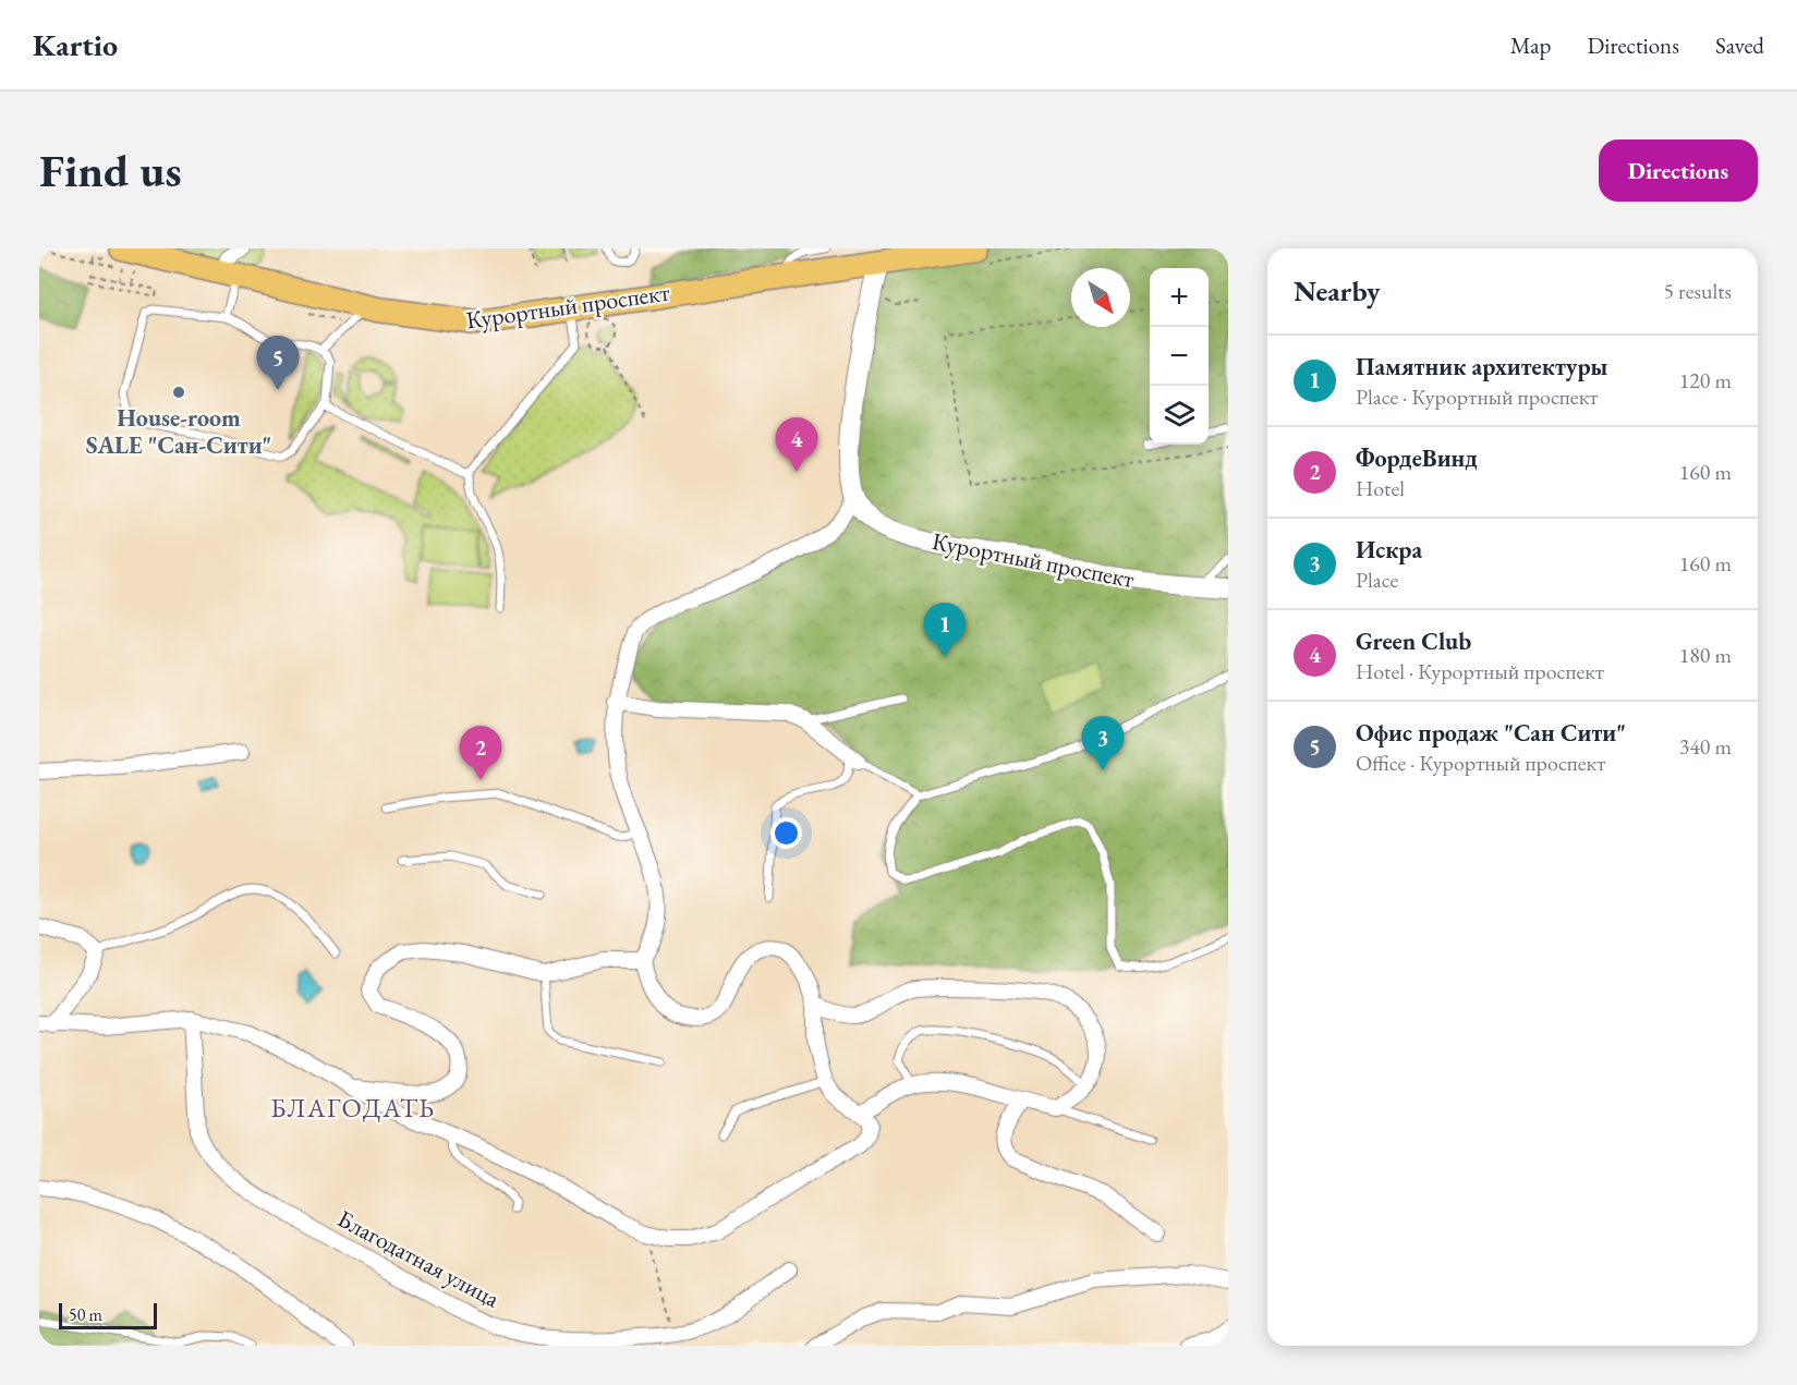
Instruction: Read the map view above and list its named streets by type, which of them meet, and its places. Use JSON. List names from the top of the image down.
{
  "streets": {
    "main road": ["Курортный проспект"],
    "street": ["Благодатная улица"]
  },
  "districts": ["БЛАГОДАТЬ"],
  "places": ["House-room SALE \"Сан-Сити\""],
  "scale_bar": "50 m",
  "north": "bottom right",
  "page": {
    "header": "Kartio",
    "nav": ["Map", "Directions", "Saved"],
    "buttons": "Directions",
    "title": "Find us",
    "heading": ["Nearby", "5 results"],
    "map_buttons": ["+", "−"],
    "list": [
      {
        "mark": "1",
        "name": "Памятник архитектуры",
        "note": "Place · Курортный проспект",
        "value": "120 m"
      },
      {
        "mark": "2",
        "name": "ФордеВинд",
        "note": "Hotel",
        "value": "160 m"
      },
      {
        "mark": "3",
        "name": "Искра",
        "note": "Place",
        "value": "160 m"
      },
      {
        "mark": "4",
        "name": "Green Club",
        "note": "Hotel · Курортный проспект",
        "value": "180 m"
      },
      {
        "mark": "5",
        "name": "Офис продаж \"Сан Сити\"",
        "note": "Office · Курортный проспект",
        "value": "340 m"
      }
    ],
    "pins": [
      "5",
      "4",
      "1",
      "3",
      "2"
    ],
    "scale": "50 m"
  }
}
